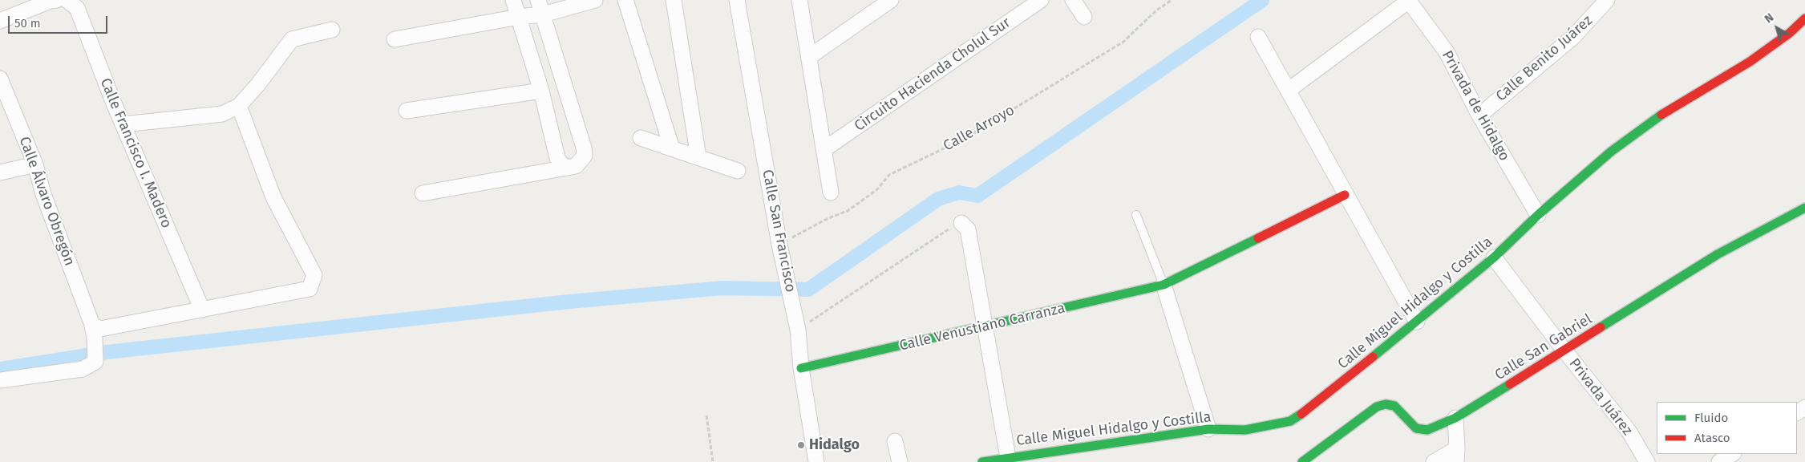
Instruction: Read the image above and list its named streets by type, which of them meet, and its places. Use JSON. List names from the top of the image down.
{
  "streets": {
    "street": [
      "Calle Benito Juárez",
      "Circuito Hacienda Cholul Sur",
      "Privada de Hidalgo",
      "Calle Francisco I. Madero",
      "Calle Álvaro Obregón",
      "Calle San Francisco",
      "Calle Miguel Hidalgo y Costilla",
      "Calle Venustiano Carranza",
      "Calle San Gabriel",
      "Privada Juárez"
    ],
    "path": ["Calle Arroyo"]
  },
  "crossings": [
    ["Calle Benito Juárez", "Privada de Hidalgo"],
    ["Privada de Hidalgo", "Calle Miguel Hidalgo y Costilla"],
    ["Calle Arroyo", "Calle San Francisco"],
    ["Calle San Francisco", "Calle Venustiano Carranza"],
    ["Calle Miguel Hidalgo y Costilla", "Privada Juárez"],
    ["Calle San Gabriel", "Privada Juárez"]
  ],
  "places": ["Hidalgo"],
  "legend": ["Fluido", "Atasco"],
  "scale_bar": "50 m",
  "north": "top left"
}
